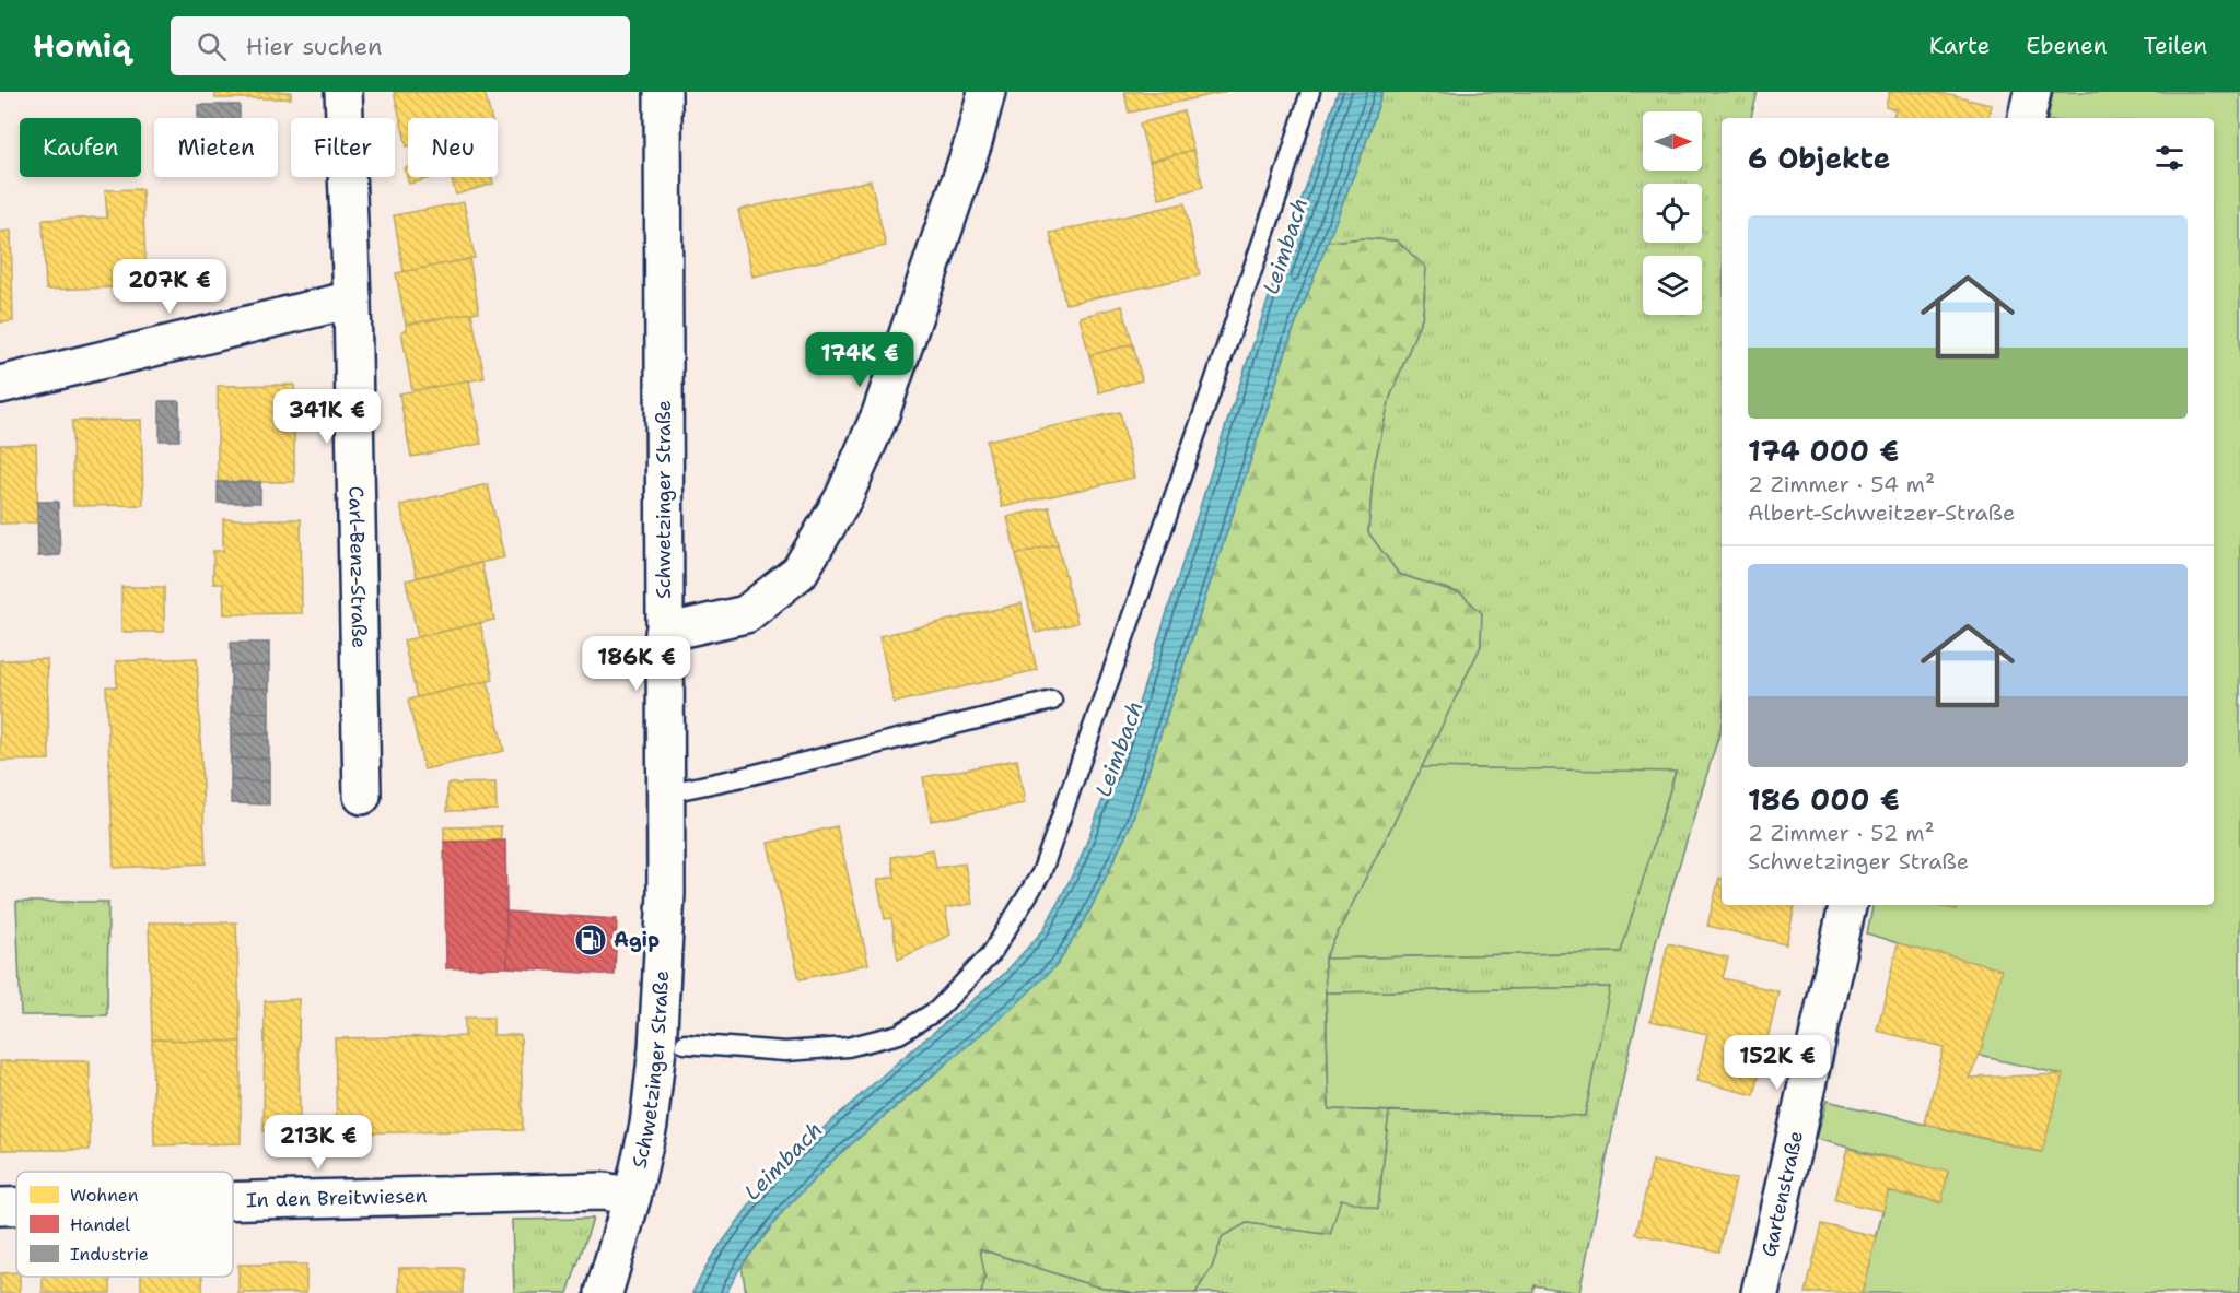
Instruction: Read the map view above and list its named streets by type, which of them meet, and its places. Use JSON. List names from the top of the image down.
{
  "streets": {
    "street": [
      "Schwetzinger Straße",
      "Carl-Benz-Straße",
      "Gartenstraße",
      "In den Breitwiesen"
    ]
  },
  "crossings": [
    ["Schwetzinger Straße", "In den Breitwiesen"]
  ],
  "water": ["Leimbach"],
  "places": {
    "fuel station": ["Agip"]
  },
  "legend": ["Wohnen", "Handel", "Industrie"],
  "north": "right",
  "page": {
    "header": "Homiq",
    "search": "Hier suchen",
    "nav": ["Karte", "Ebenen", "Teilen"],
    "chip": [
      "Kaufen",
      "Mieten",
      "Filter",
      "Neu"
    ],
    "heading": "6 Objekte",
    "list": [
      {
        "name": "174 000 €",
        "note": "2 Zimmer · 54 m² · Albert-Schweitzer-Straße"
      },
      {
        "name": "186 000 €",
        "note": "2 Zimmer · 52 m² · Schwetzinger Straße"
      }
    ],
    "price": [
      "207K €",
      "174K €",
      "341K €",
      "186K €",
      "152K €",
      "213K €"
    ]
  }
}
